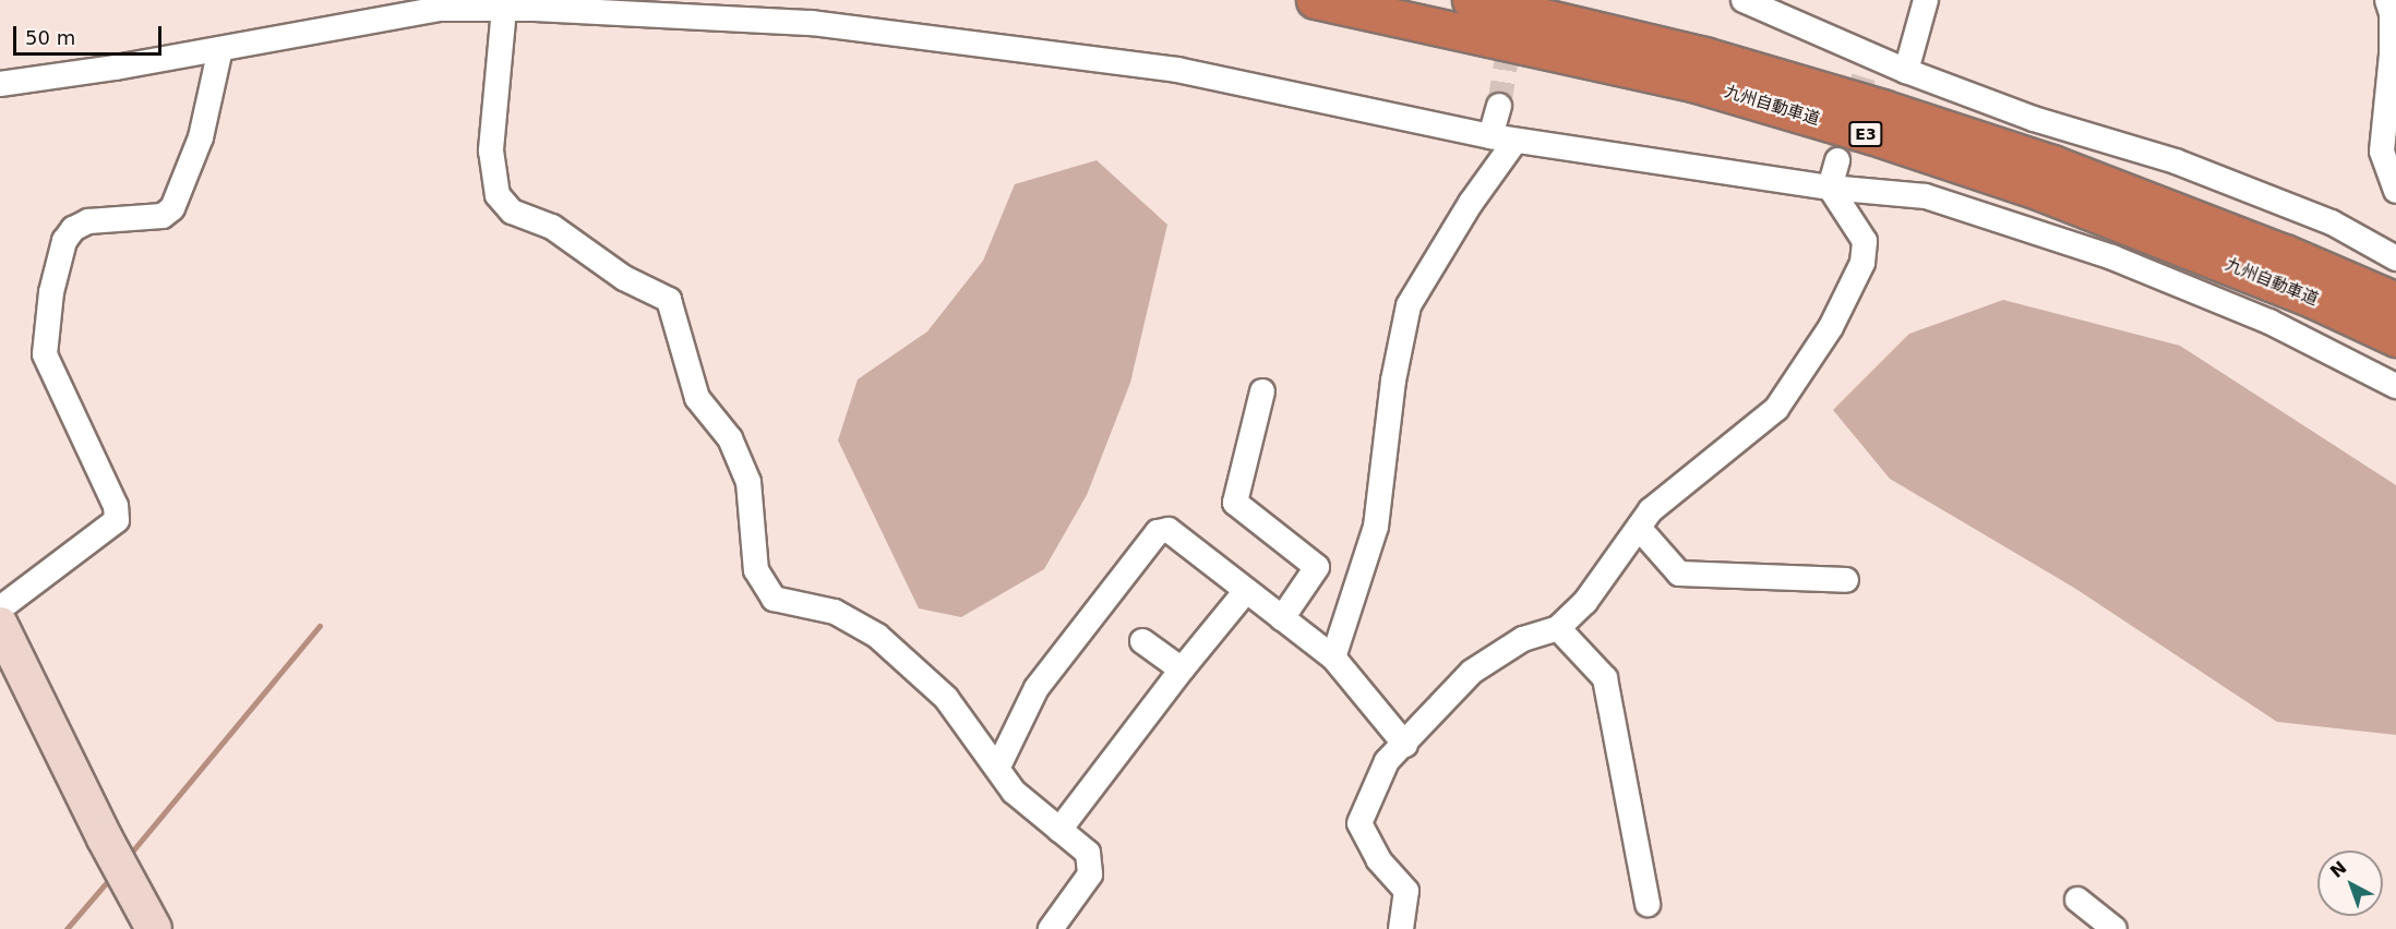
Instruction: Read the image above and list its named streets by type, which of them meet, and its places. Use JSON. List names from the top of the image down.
{
  "streets": {
    "highway": ["九州自動車道", "E3"]
  },
  "scale_bar": "50 m",
  "north": "top left"
}
